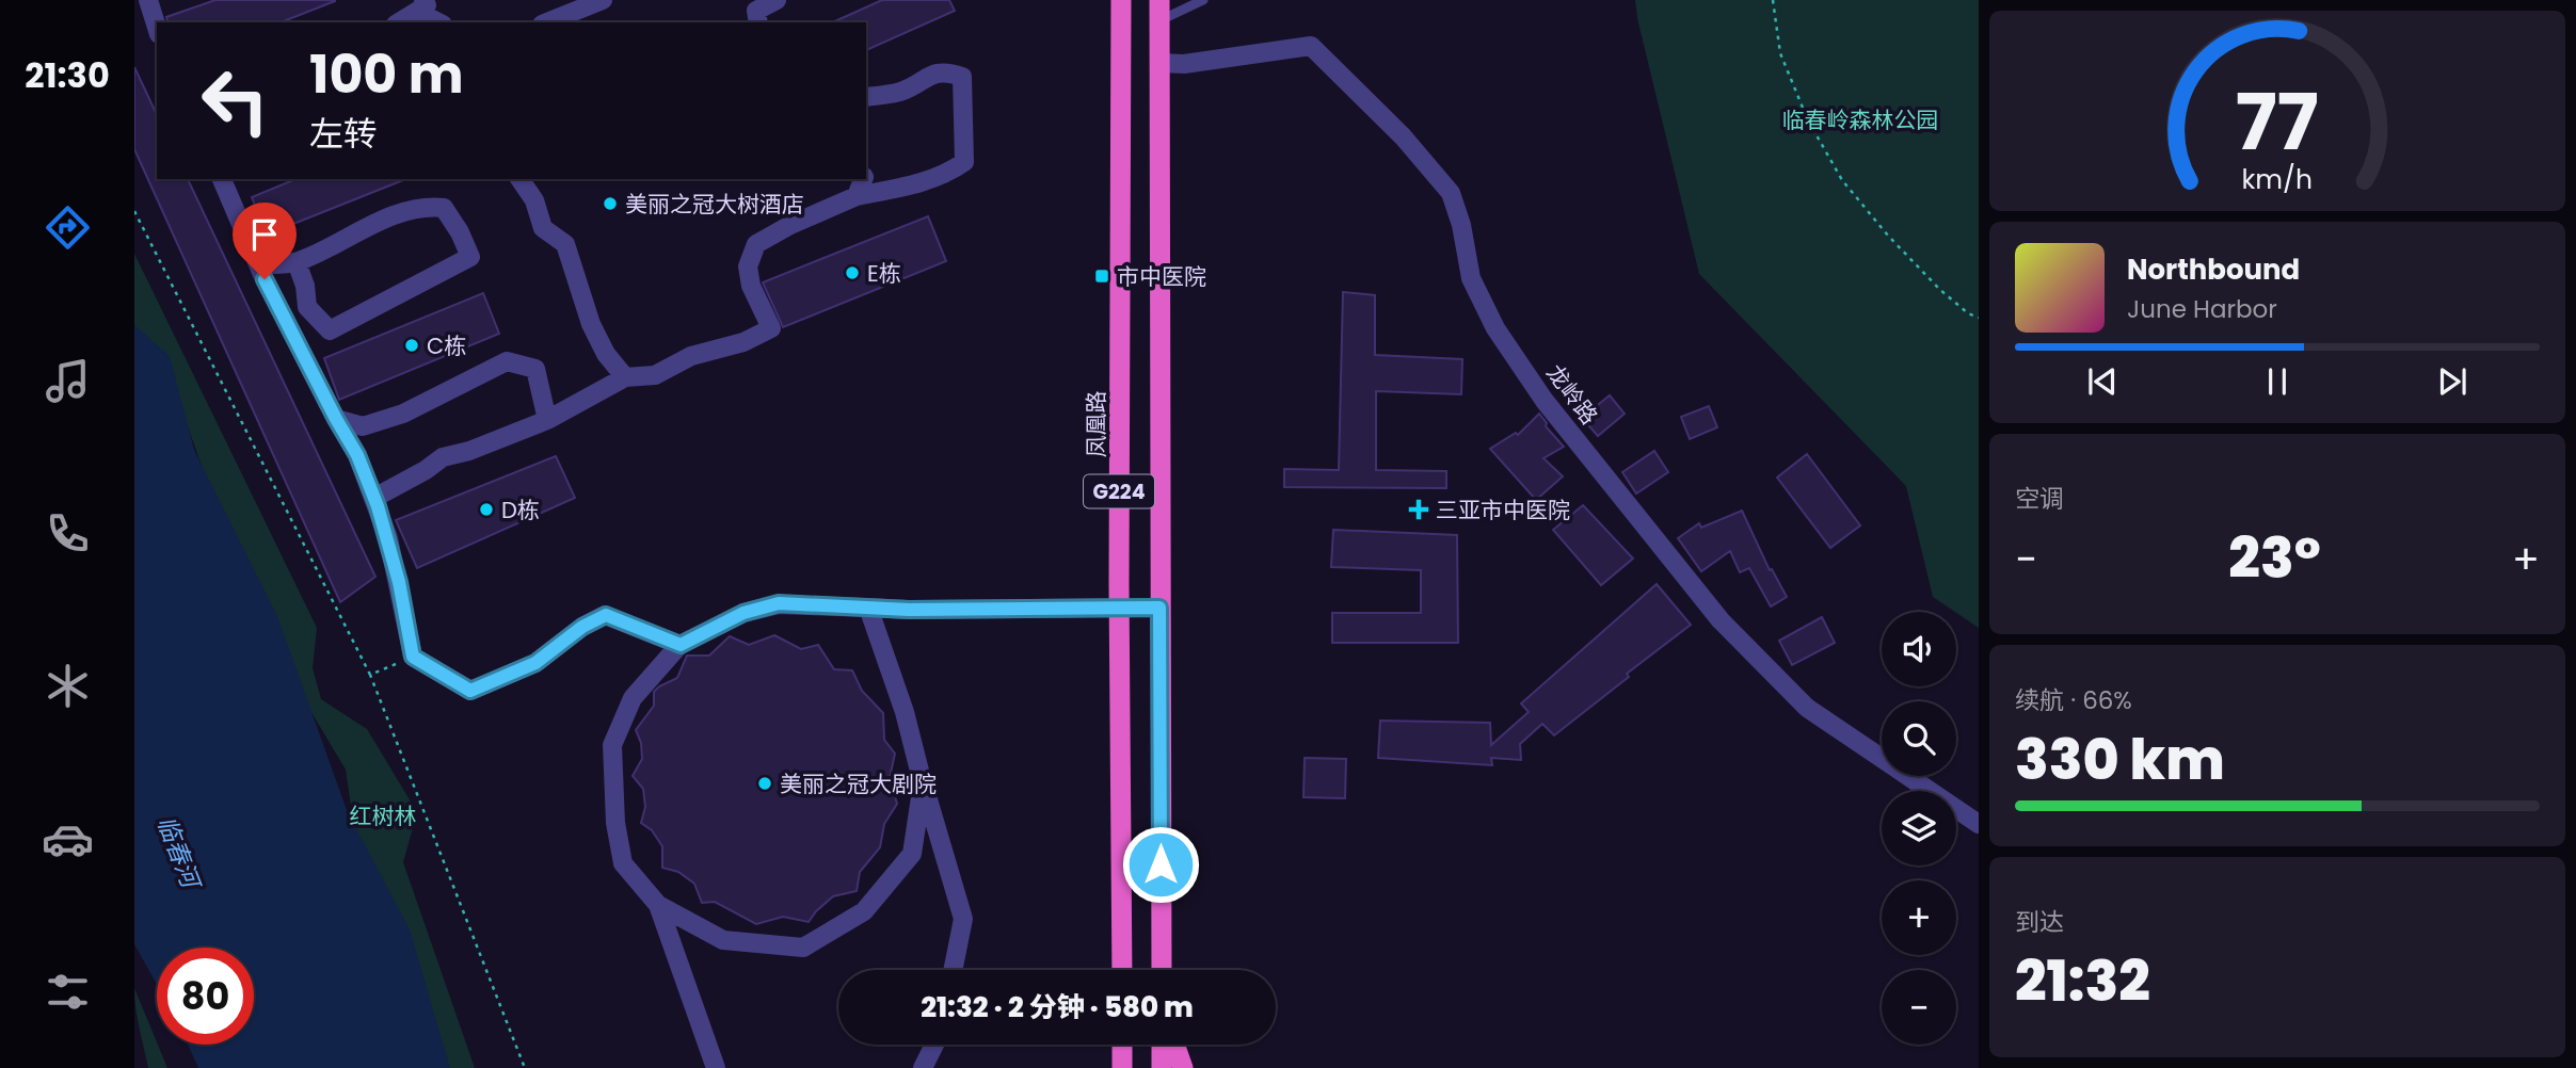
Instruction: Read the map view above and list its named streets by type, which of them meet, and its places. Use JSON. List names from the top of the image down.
{
  "streets": {
    "highway": ["凤凰路", "G224"],
    "street": ["龙岭路"]
  },
  "crossings": [
    ["龙岭路", "G224"]
  ],
  "water": ["临春河"],
  "parks": ["临春岭森林公园", "红树林"],
  "places": {
    "other": [
      "美丽之冠大树酒店",
      "E栋",
      "C栋",
      "D栋",
      "美丽之冠大剧院"
    ],
    "transit": ["市中医院"],
    "health": ["三亚市中医院"]
  },
  "page": {
    "tabs": "21:30",
    "turn": ["100 m", "左转"],
    "song": ["Northbound", "June Harbor"],
    "tile": [
      "空调",
      ["续航 · 66%", "330 km"],
      ["到达", "21:32"]
    ],
    "heat": ["−", "23°", "+"],
    "map_buttons": ["+", "−"],
    "limit": "80",
    "trip": "21:32 · 2 分钟 · 580 m",
    "gauge": ["77", "km/h"]
  }
}
